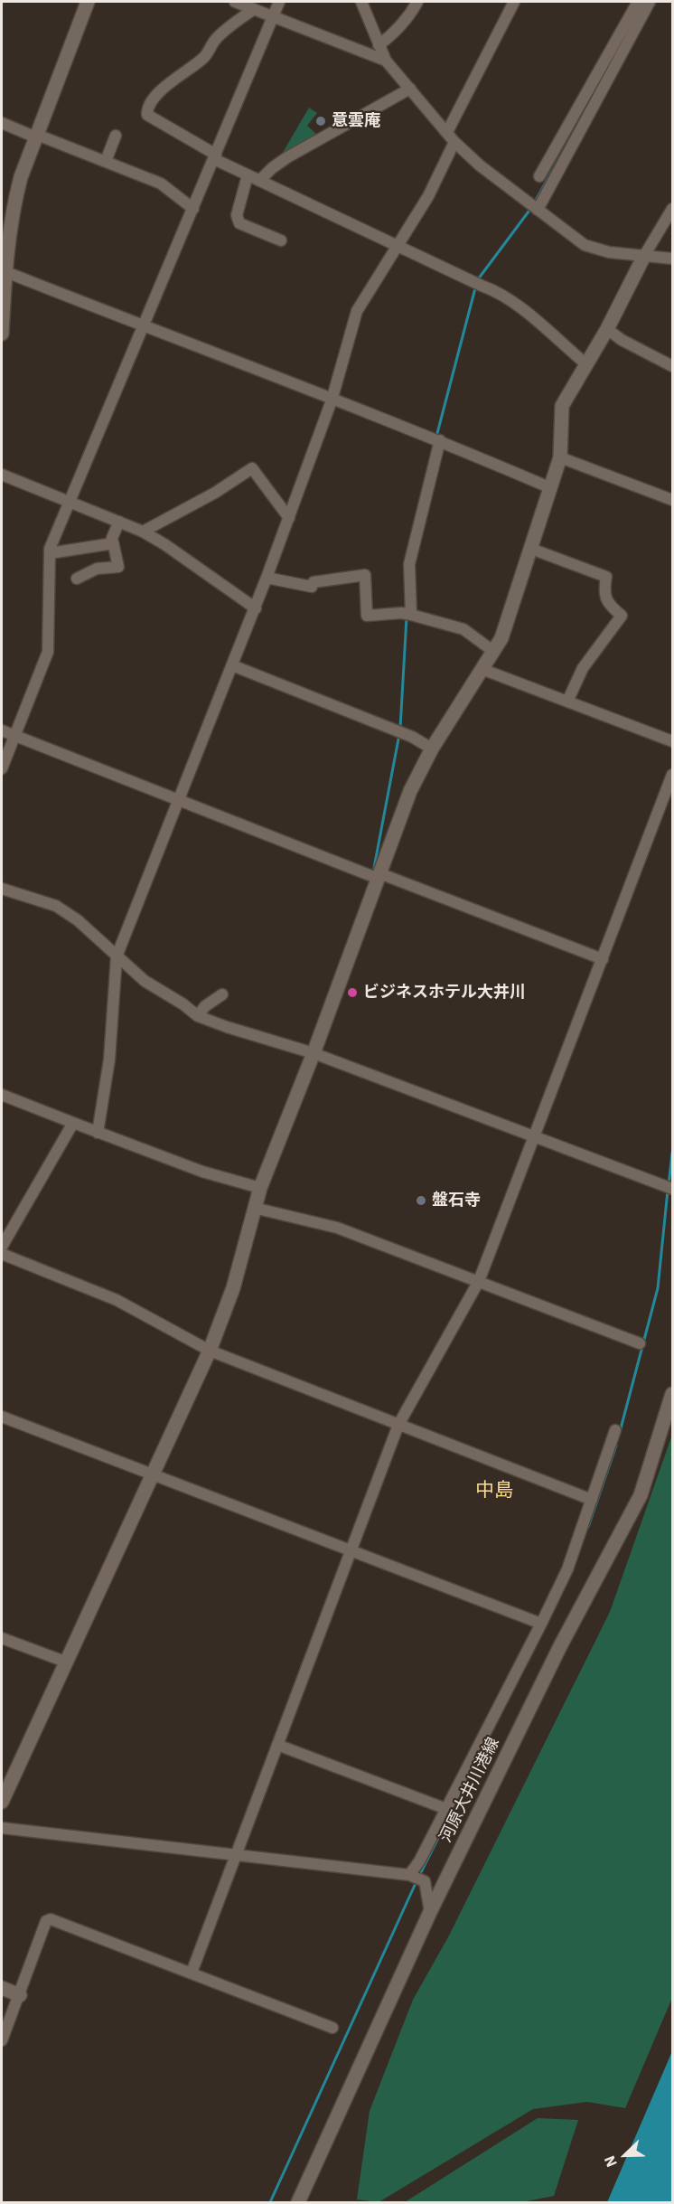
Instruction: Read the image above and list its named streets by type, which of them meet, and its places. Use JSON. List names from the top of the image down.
{
  "streets": {
    "street": ["河原大井川港線"]
  },
  "districts": ["中島"],
  "places": ["意雲庵", "ビジネスホテル大井川", "盤石寺"],
  "north": "bottom left"
}
